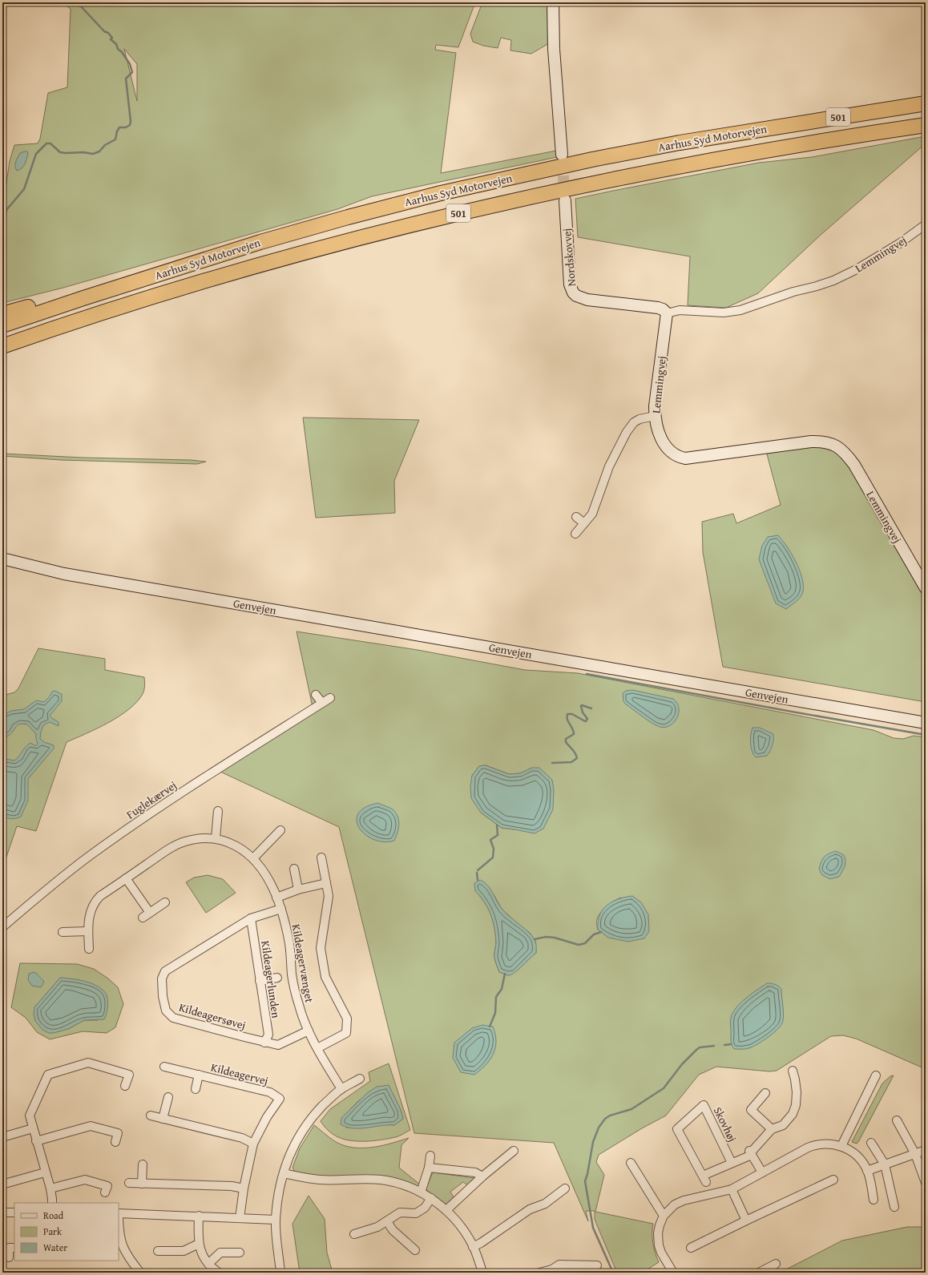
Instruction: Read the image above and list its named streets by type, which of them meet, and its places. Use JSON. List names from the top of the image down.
{
  "streets": {
    "highway": ["501", "Aarhus Syd Motorvejen"],
    "street": [
      "Lemmingvej",
      "Nordskovvej",
      "Genvejen",
      "Fuglekærvej",
      "Kildeagervænget",
      "Kildeagerlunden",
      "Kildeagersøvej",
      "Kildeagervej",
      "Skovhøj"
    ]
  },
  "crossings": [
    ["Lemmingvej", "Nordskovvej"],
    ["Kildeagervænget", "Kildeagersøvej"],
    ["Kildeagerlunden", "Kildeagersøvej"]
  ],
  "legend": ["Road", "Park", "Water"]
}
